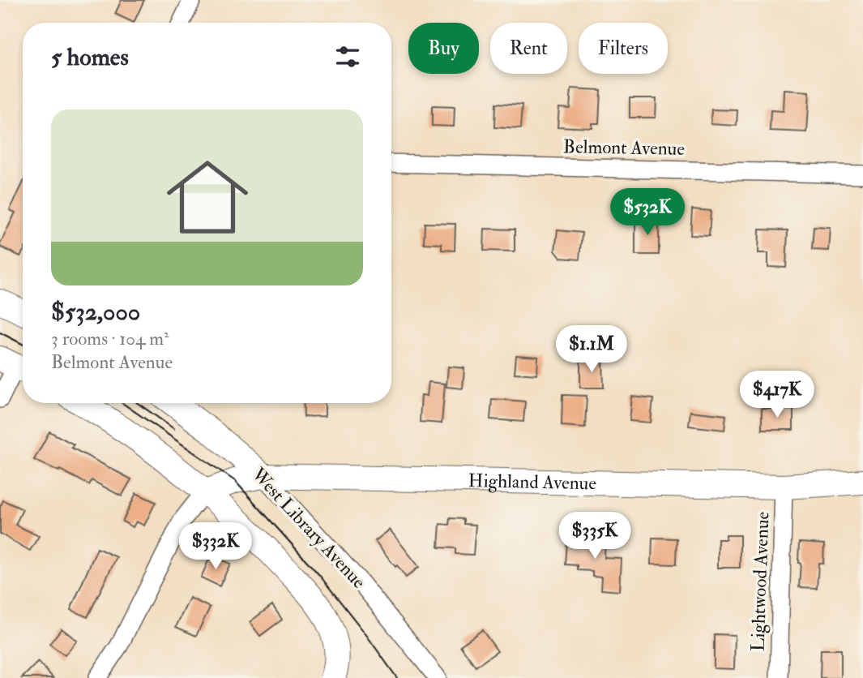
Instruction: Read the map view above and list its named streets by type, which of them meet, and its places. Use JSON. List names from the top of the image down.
{
  "streets": {
    "street": [
      "Belmont Avenue",
      "Highland Avenue",
      "West Library Avenue",
      "Lightwood Avenue"
    ]
  },
  "crossings": [
    ["Highland Avenue", "West Library Avenue"],
    ["Highland Avenue", "Lightwood Avenue"]
  ],
  "page": {
    "chip": ["Buy", "Rent", "Filters"],
    "heading": "5 homes",
    "list": [
      {
        "name": "$532,000",
        "note": "3 rooms · 104 m² · Belmont Avenue"
      }
    ],
    "price": [
      "$532K",
      "$1.1M",
      "$417K",
      "$335K",
      "$332K"
    ]
  }
}
